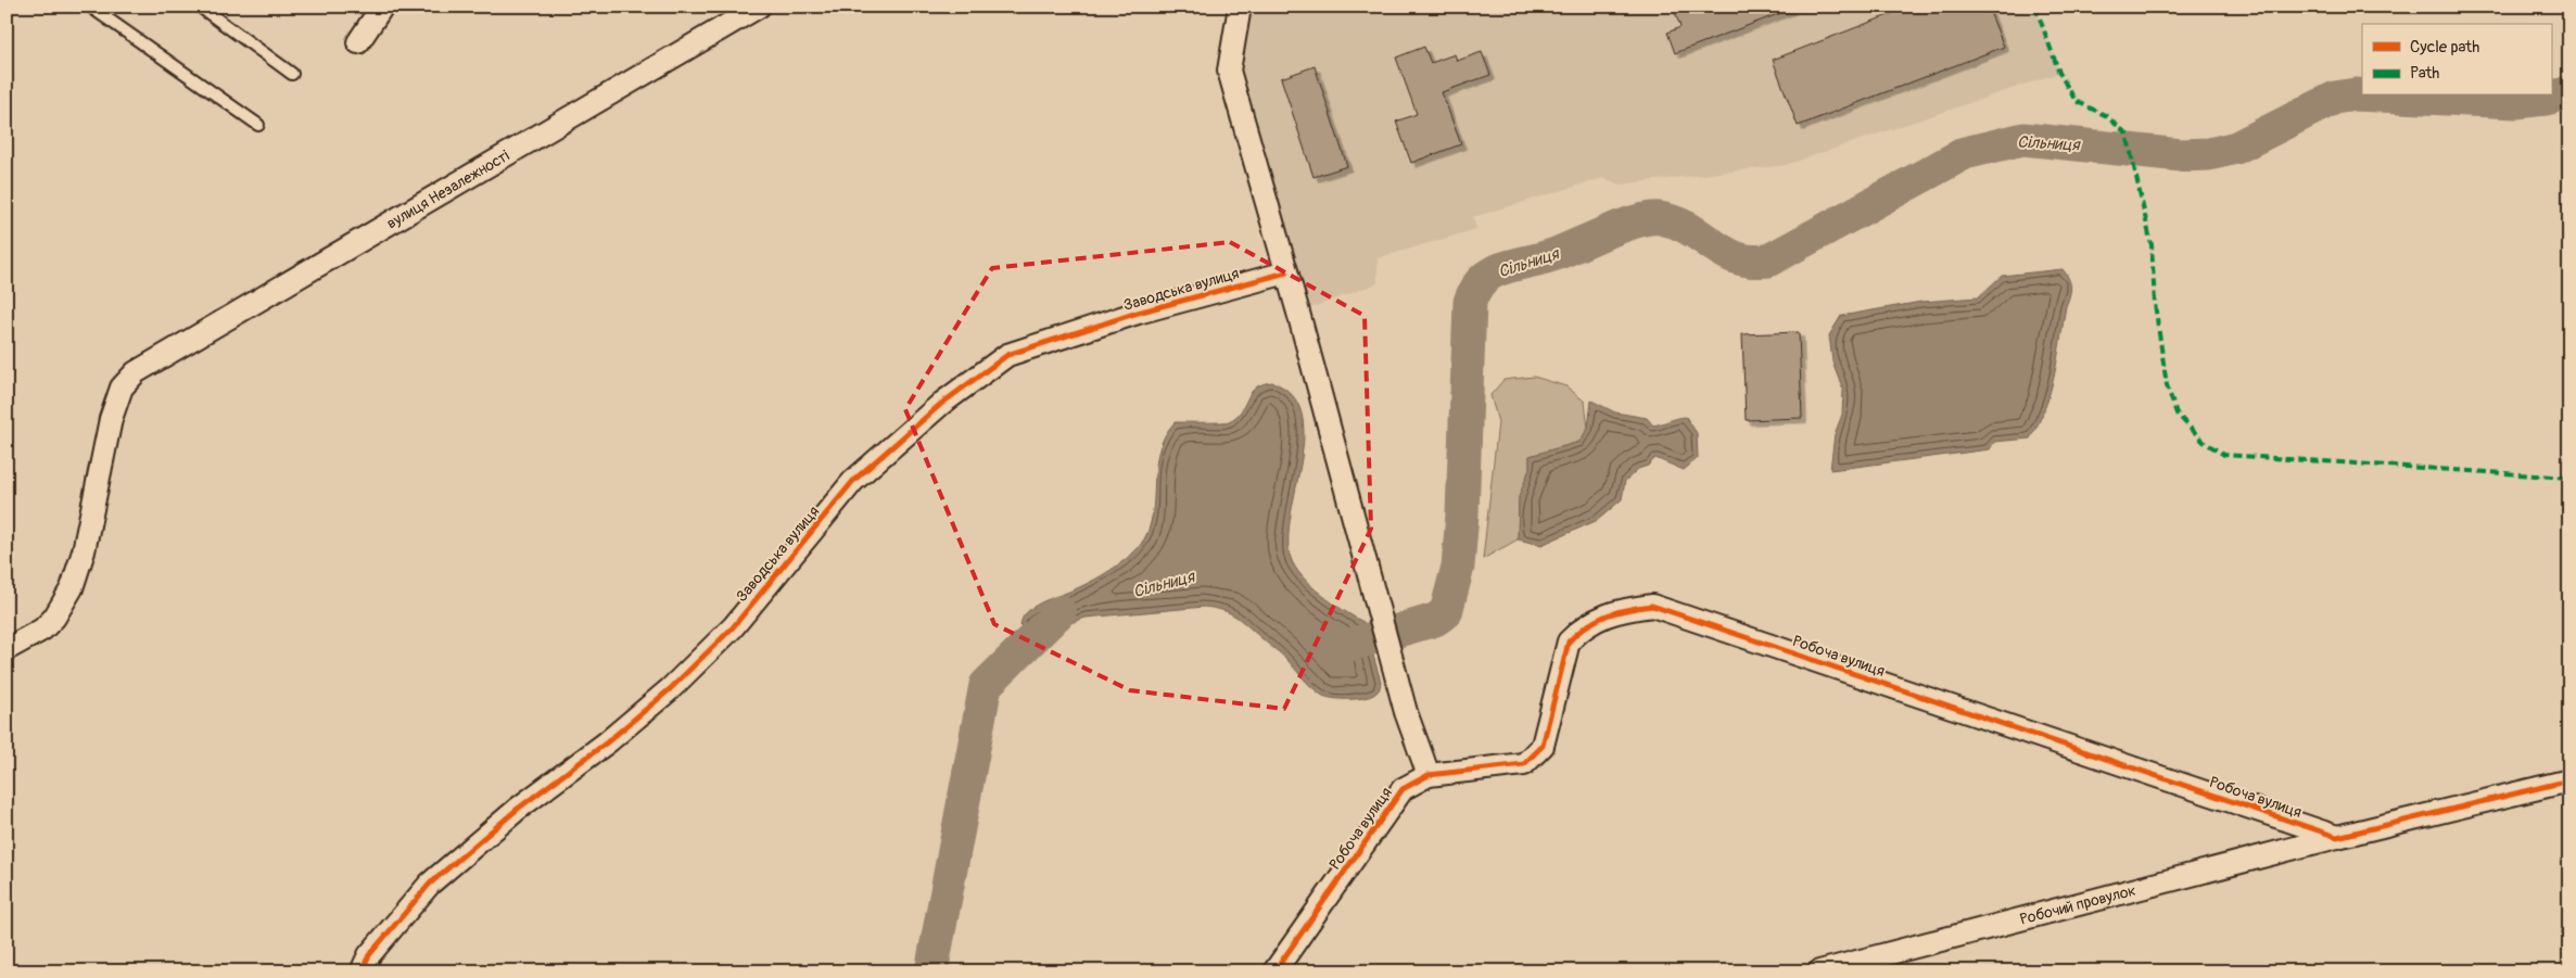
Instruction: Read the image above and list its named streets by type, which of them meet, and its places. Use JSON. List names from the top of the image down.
{
  "streets": {
    "street": [
      "вулиця Незалежності",
      "Заводська вулиця",
      "Робоча вулиця",
      "Робочий провулок"
    ]
  },
  "crossings": [
    ["Робоча вулиця", "Робочий провулок"]
  ],
  "water": ["Сільниця"],
  "legend": ["Cycle path", "Path"]
}
